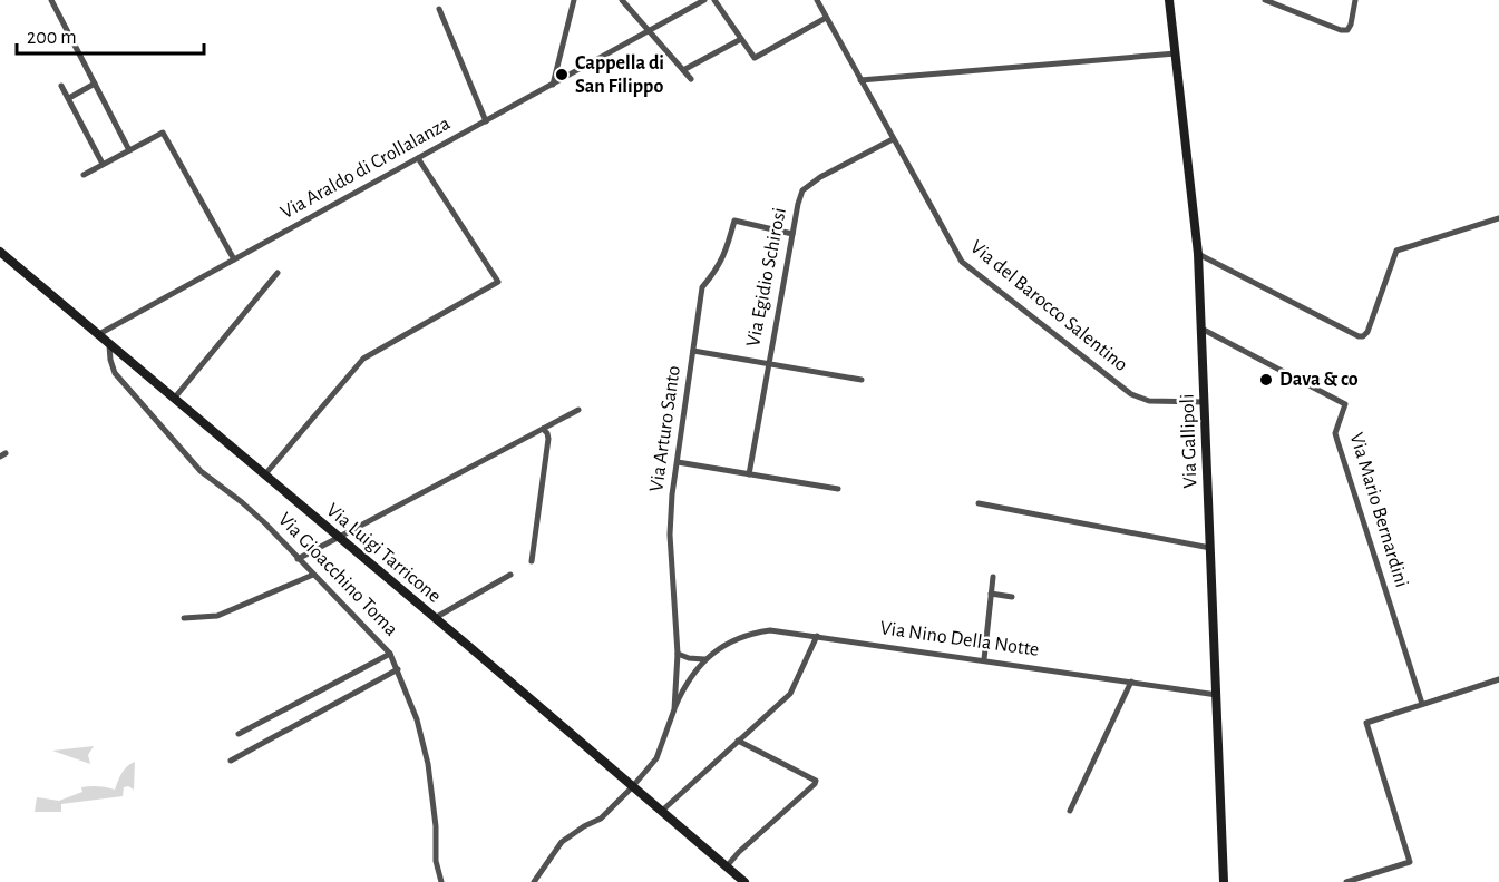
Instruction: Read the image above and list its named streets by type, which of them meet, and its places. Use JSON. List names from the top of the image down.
{
  "streets": {
    "main road": ["Via Gallipoli", "Via Luigi Tarricone"],
    "street": [
      "Via Araldo di Crollalanza",
      "Via Egidio Schirosi",
      "Via del Barocco Salentino",
      "Via Arturo Santo",
      "Via Mario Bernardini",
      "Via Gioacchino Toma",
      "Via Nino Della Notte"
    ]
  },
  "crossings": [
    ["Via Araldo di Crollalanza", "Via Luigi Tarricone"],
    ["Via Egidio Schirosi", "Via del Barocco Salentino"],
    ["Via Egidio Schirosi", "Via Arturo Santo"],
    ["Via del Barocco Salentino", "Via Gallipoli"],
    ["Via Arturo Santo", "Via Luigi Tarricone"],
    ["Via Arturo Santo", "Via Nino Della Notte"],
    ["Via Gallipoli", "Via Mario Bernardini"],
    ["Via Gallipoli", "Via Nino Della Notte"],
    ["Via Luigi Tarricone", "Via Gioacchino Toma"]
  ],
  "places": ["Cappella di San Filippo", "Dava & co"],
  "scale_bar": "200 m"
}
